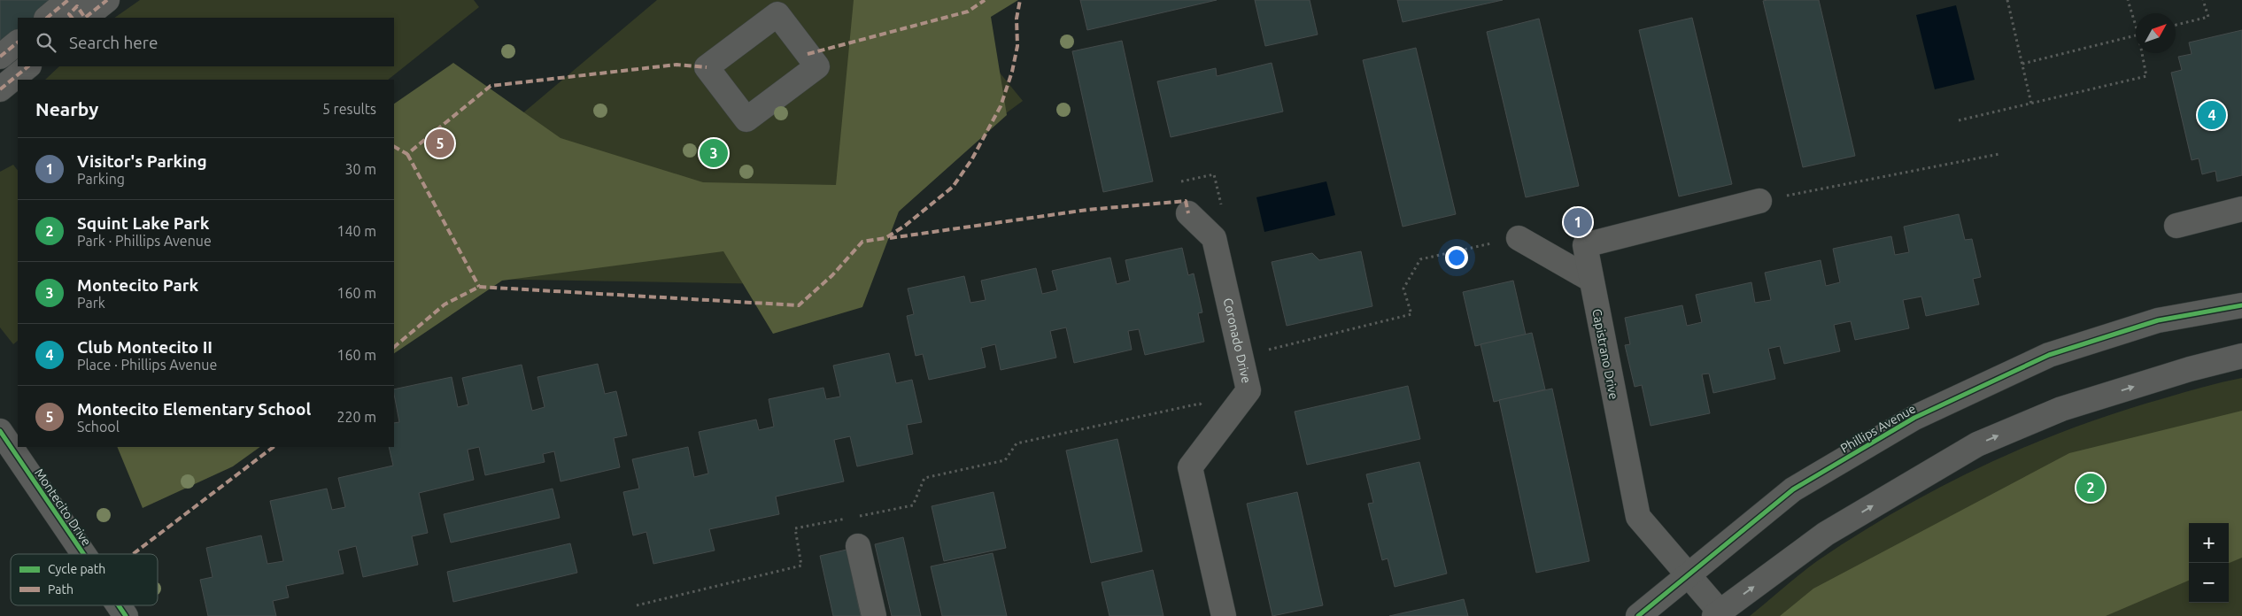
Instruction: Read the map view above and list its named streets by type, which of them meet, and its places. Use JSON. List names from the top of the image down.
{
  "streets": {
    "street": [
      "Coronado Drive",
      "Capistrano Drive",
      "Phillips Avenue",
      "Montecito Drive"
    ]
  },
  "crossings": [
    ["Capistrano Drive", "Phillips Avenue"]
  ],
  "legend": ["Cycle path", "Path"],
  "north": "top right",
  "page": {
    "search": "Search here",
    "heading": ["Nearby", "5 results"],
    "pins": [
      "4",
      "5",
      "3",
      "1",
      "2"
    ],
    "list": [
      {
        "mark": "1",
        "name": "Visitor's Parking",
        "note": "Parking",
        "value": "30 m"
      },
      {
        "mark": "2",
        "name": "Squint Lake Park",
        "note": "Park · Phillips Avenue",
        "value": "140 m"
      },
      {
        "mark": "3",
        "name": "Montecito Park",
        "note": "Park",
        "value": "160 m"
      },
      {
        "mark": "4",
        "name": "Club Montecito II",
        "note": "Place · Phillips Avenue",
        "value": "160 m"
      },
      {
        "mark": "5",
        "name": "Montecito Elementary School",
        "note": "School",
        "value": "220 m"
      }
    ],
    "map_buttons": ["+", "−"]
  }
}
